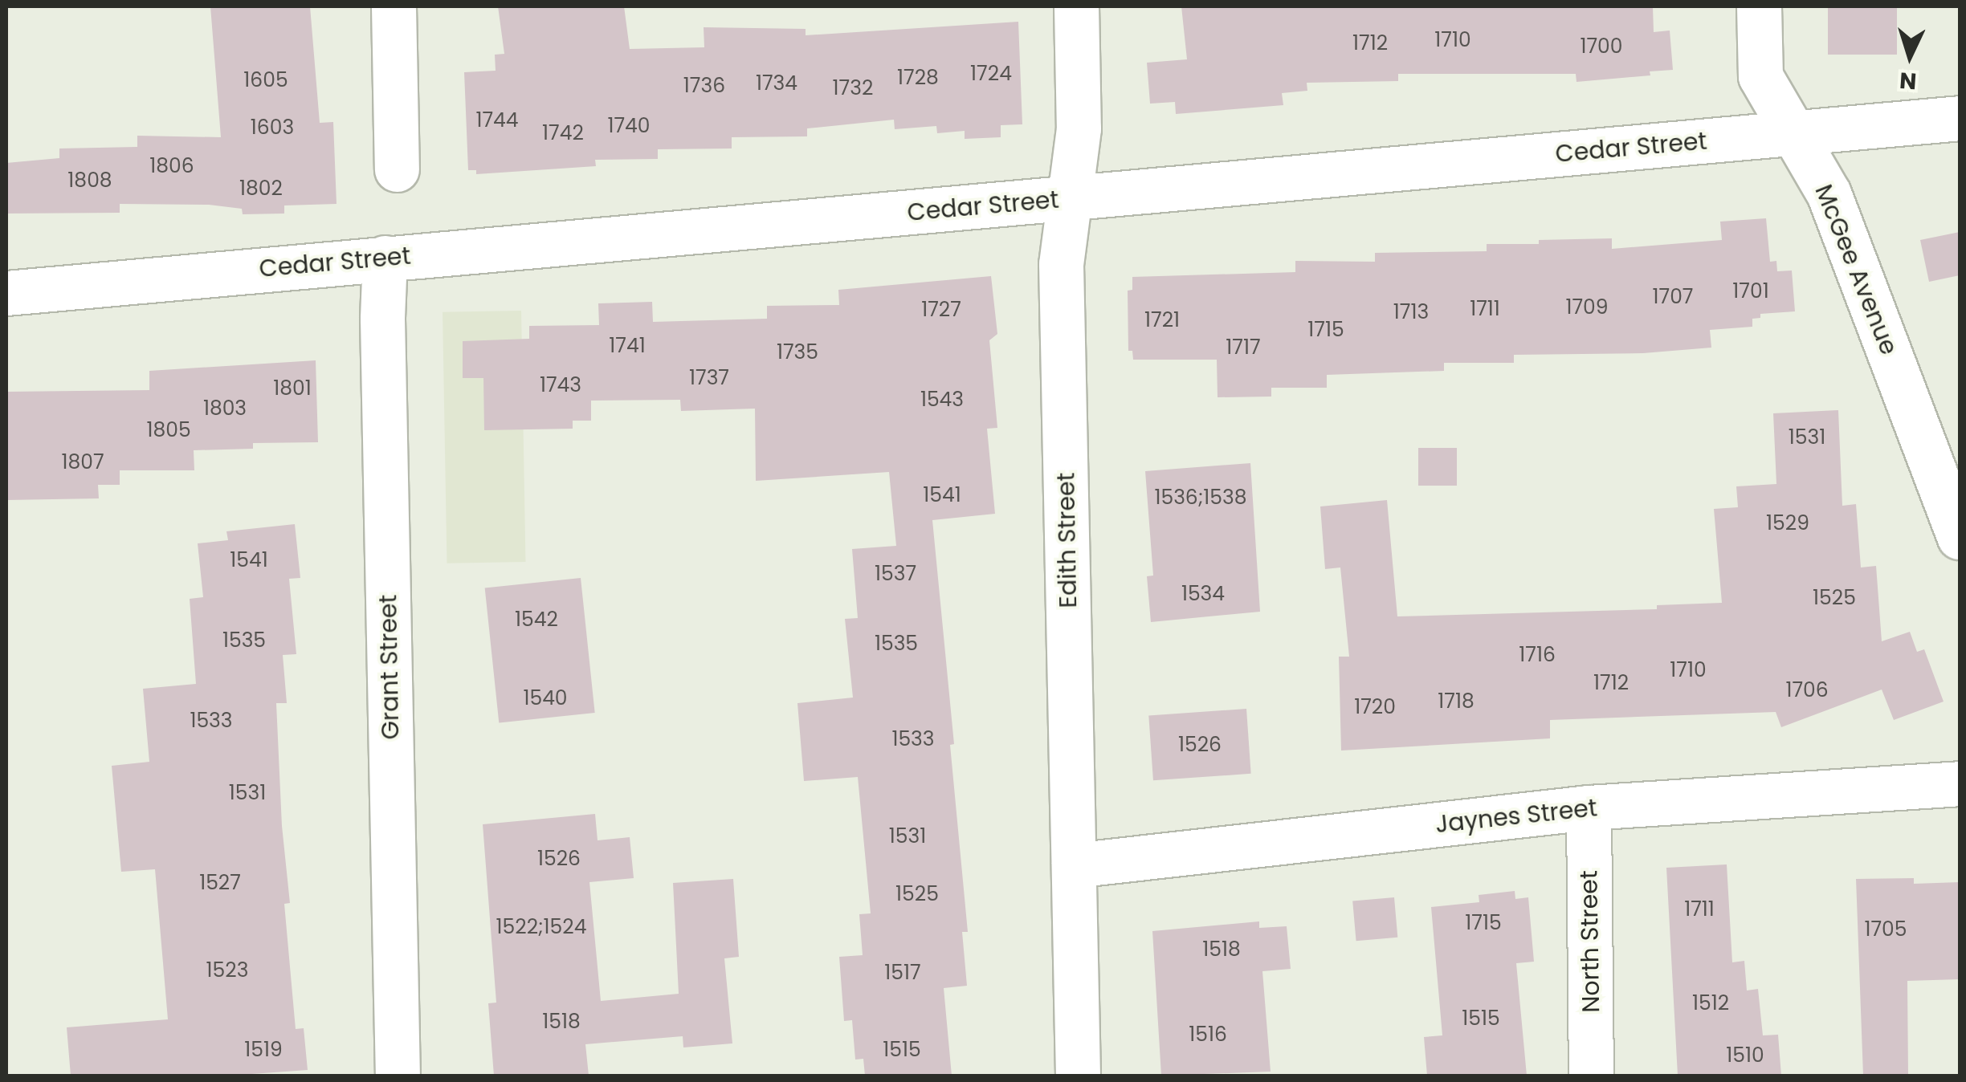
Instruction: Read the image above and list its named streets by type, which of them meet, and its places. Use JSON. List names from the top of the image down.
{
  "streets": {
    "street": [
      "Cedar Street",
      "McGee Avenue",
      "Edith Street",
      "Grant Street",
      "Jaynes Street",
      "North Street"
    ]
  },
  "crossings": [
    ["Cedar Street", "McGee Avenue"],
    ["Cedar Street", "Edith Street"],
    ["Cedar Street", "Grant Street"],
    ["Edith Street", "Jaynes Street"],
    ["Jaynes Street", "North Street"]
  ],
  "house_numbers": [
    "1710",
    "1712",
    "1700",
    "1724",
    "1728",
    "1605",
    "1734",
    "1736",
    "1732",
    "1744",
    "1740",
    "1603",
    "1742",
    "1806",
    "1808",
    "1802",
    "1701",
    "1707",
    "1709",
    "1711",
    "1727",
    "1713",
    "1721",
    "1715",
    "1741",
    "1717",
    "1735",
    "1737",
    "1743",
    "1801",
    "1543",
    "1803",
    "1805",
    "1531",
    "1807",
    "1541",
    "1536;1538",
    "1529",
    "1541",
    "1537",
    "1534",
    "1525",
    "1542",
    "1535",
    "1535",
    "1716",
    "1710",
    "1712",
    "1706",
    "1540",
    "1718",
    "1720",
    "1533",
    "1533",
    "1526",
    "1531",
    "1531",
    "1526",
    "1527",
    "1525",
    "1711",
    "1715",
    "1522;1524",
    "1705",
    "1518",
    "1523",
    "1517",
    "1512",
    "1515",
    "1518",
    "1516",
    "1519",
    "1515",
    "1510"
  ],
  "north": "bottom"
}
